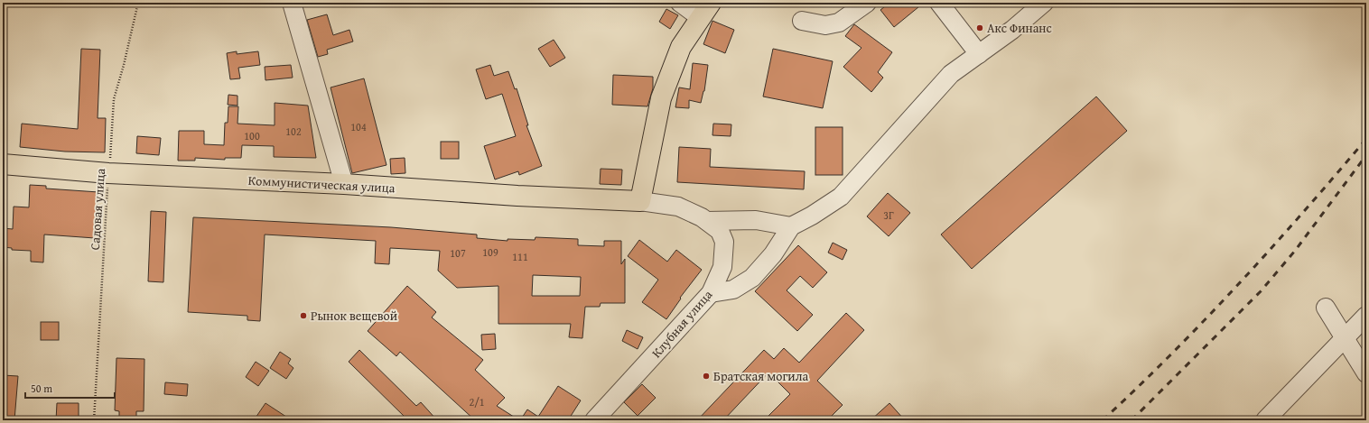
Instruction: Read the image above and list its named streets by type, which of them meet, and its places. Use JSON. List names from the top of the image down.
{
  "streets": {
    "main road": ["Коммунистическая улица"],
    "street": ["Клубная улица"],
    "path": ["Садовая улица"]
  },
  "crossings": [
    ["Коммунистическая улица", "Садовая улица"],
    ["Коммунистическая улица", "Клубная улица"]
  ],
  "places": ["Акс Финанс", "Рынок вещевой", "Братская могила"],
  "house_numbers": [
    "104",
    "102",
    "100",
    "3Г",
    "109",
    "107",
    "111",
    "2/1"
  ],
  "scale_bar": "50 m"
}
